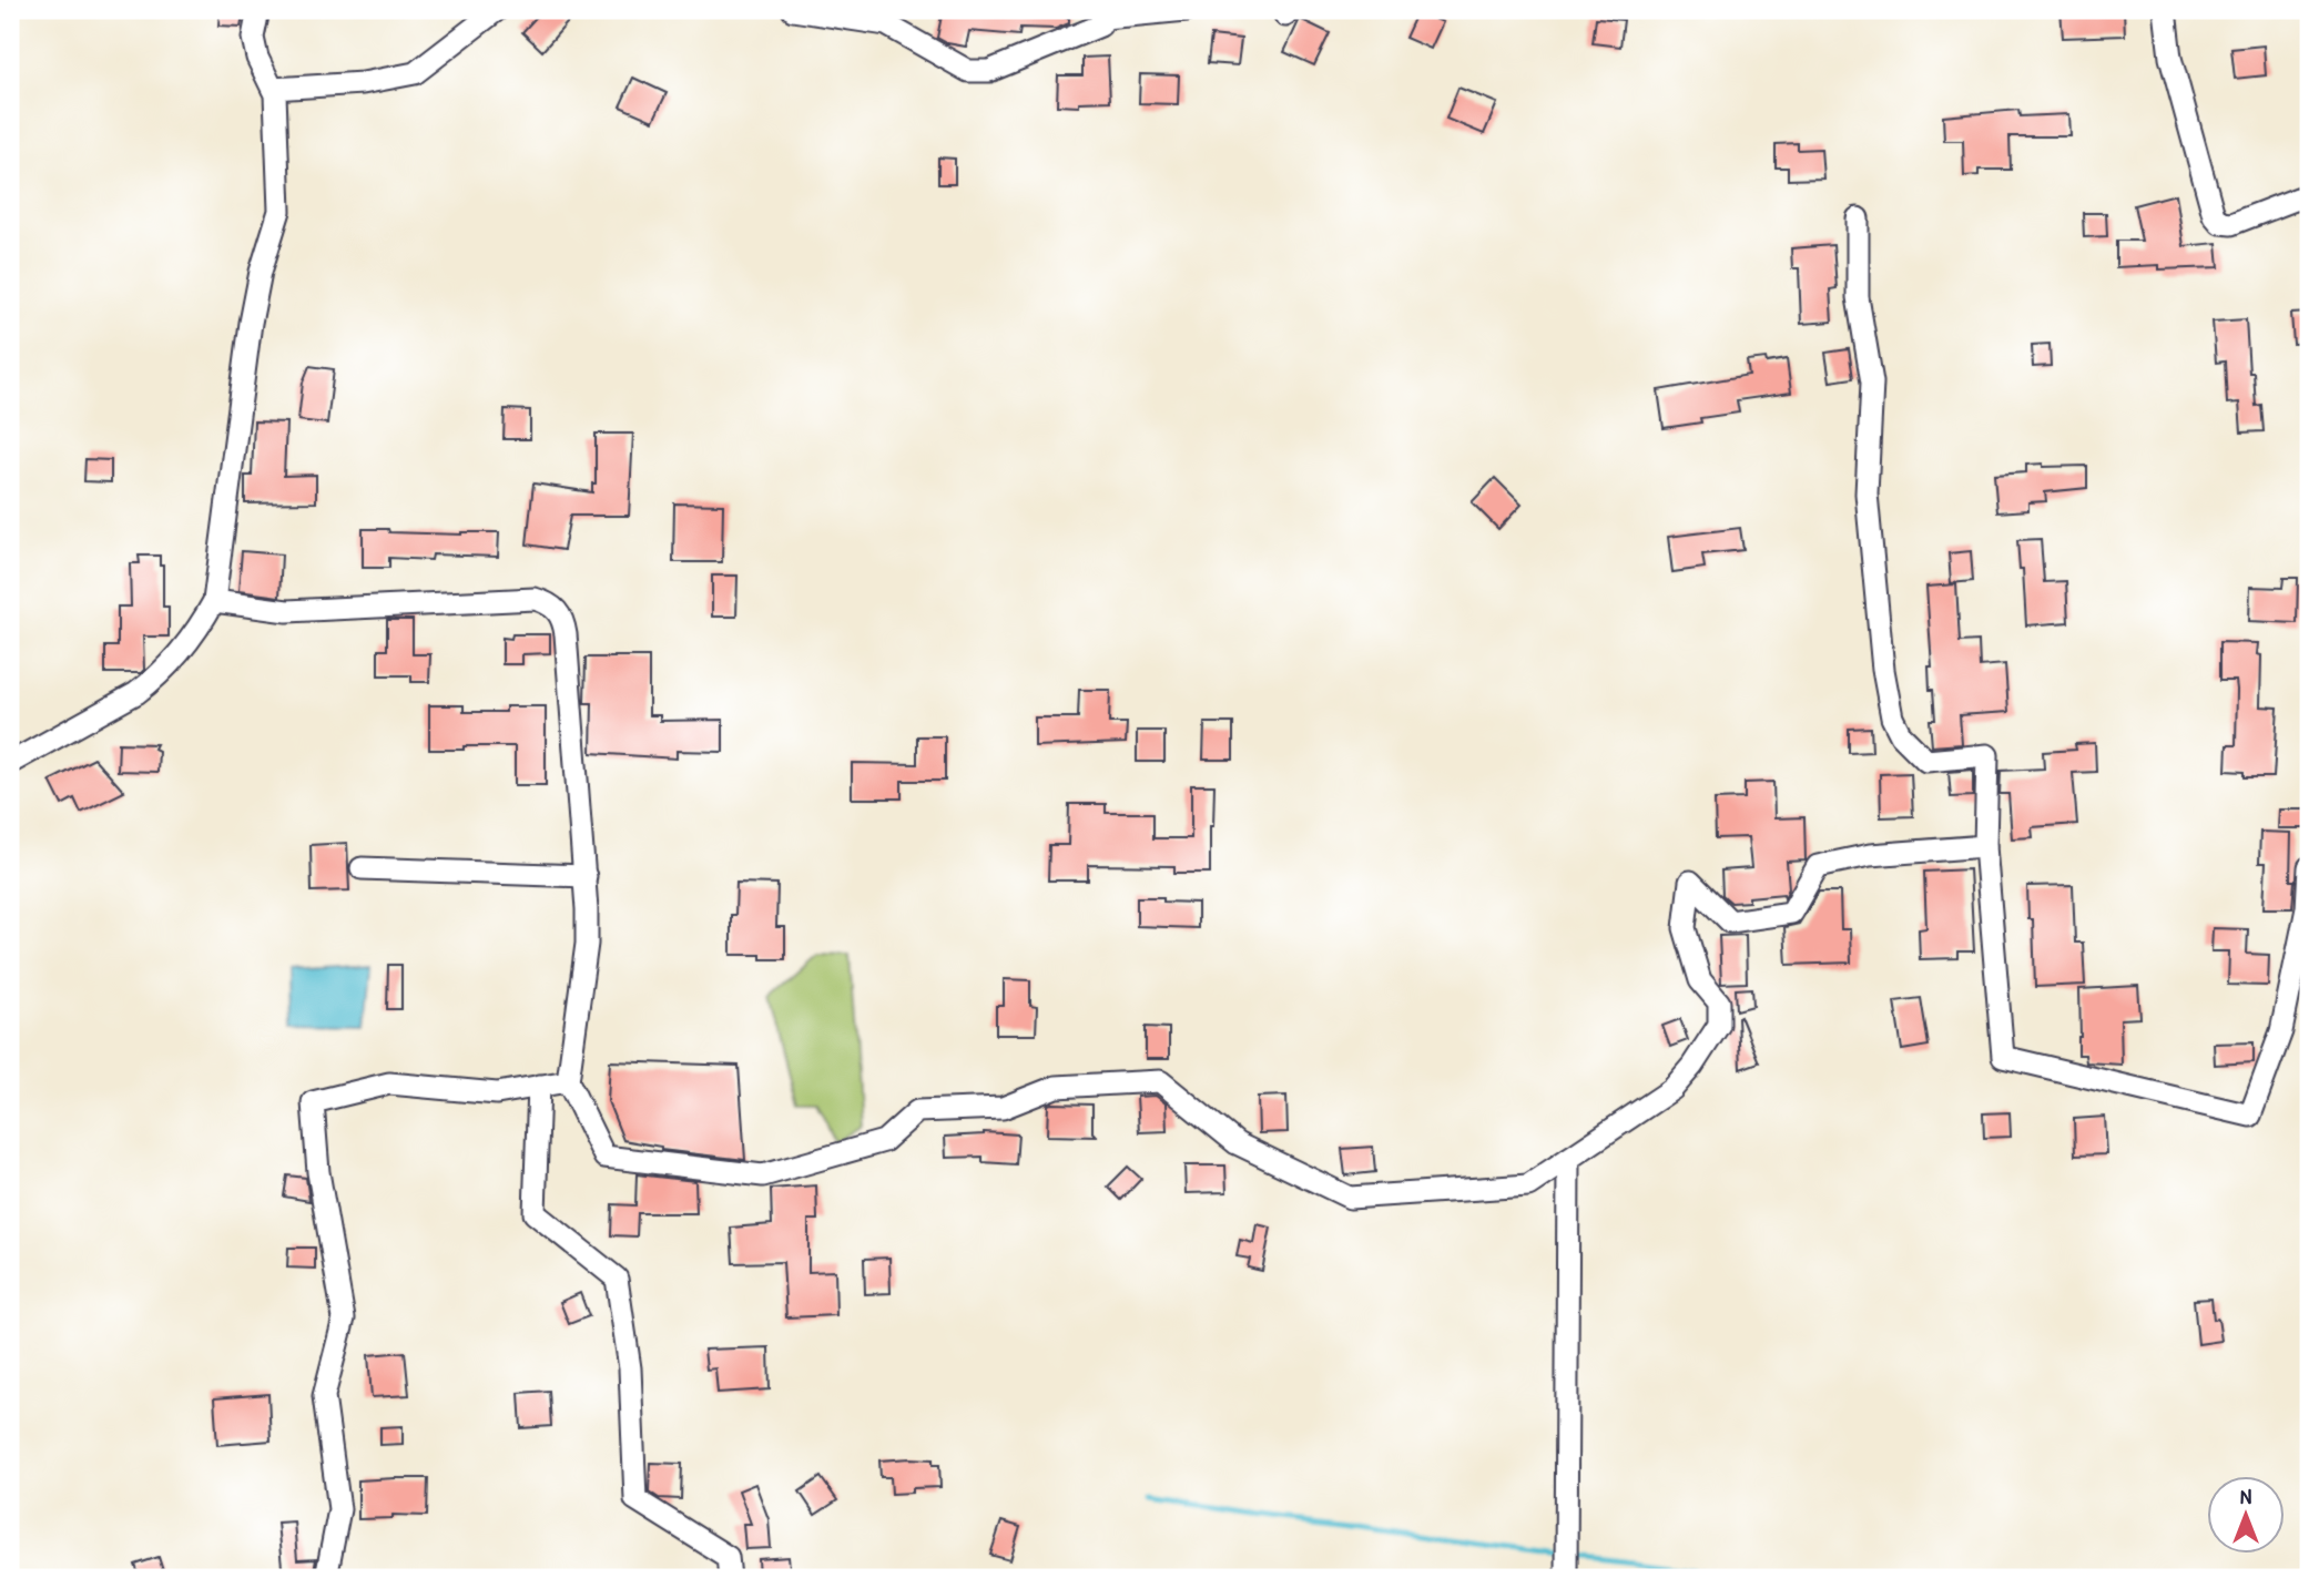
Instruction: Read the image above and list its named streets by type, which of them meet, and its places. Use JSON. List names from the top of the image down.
{
  "north": "top"
}
